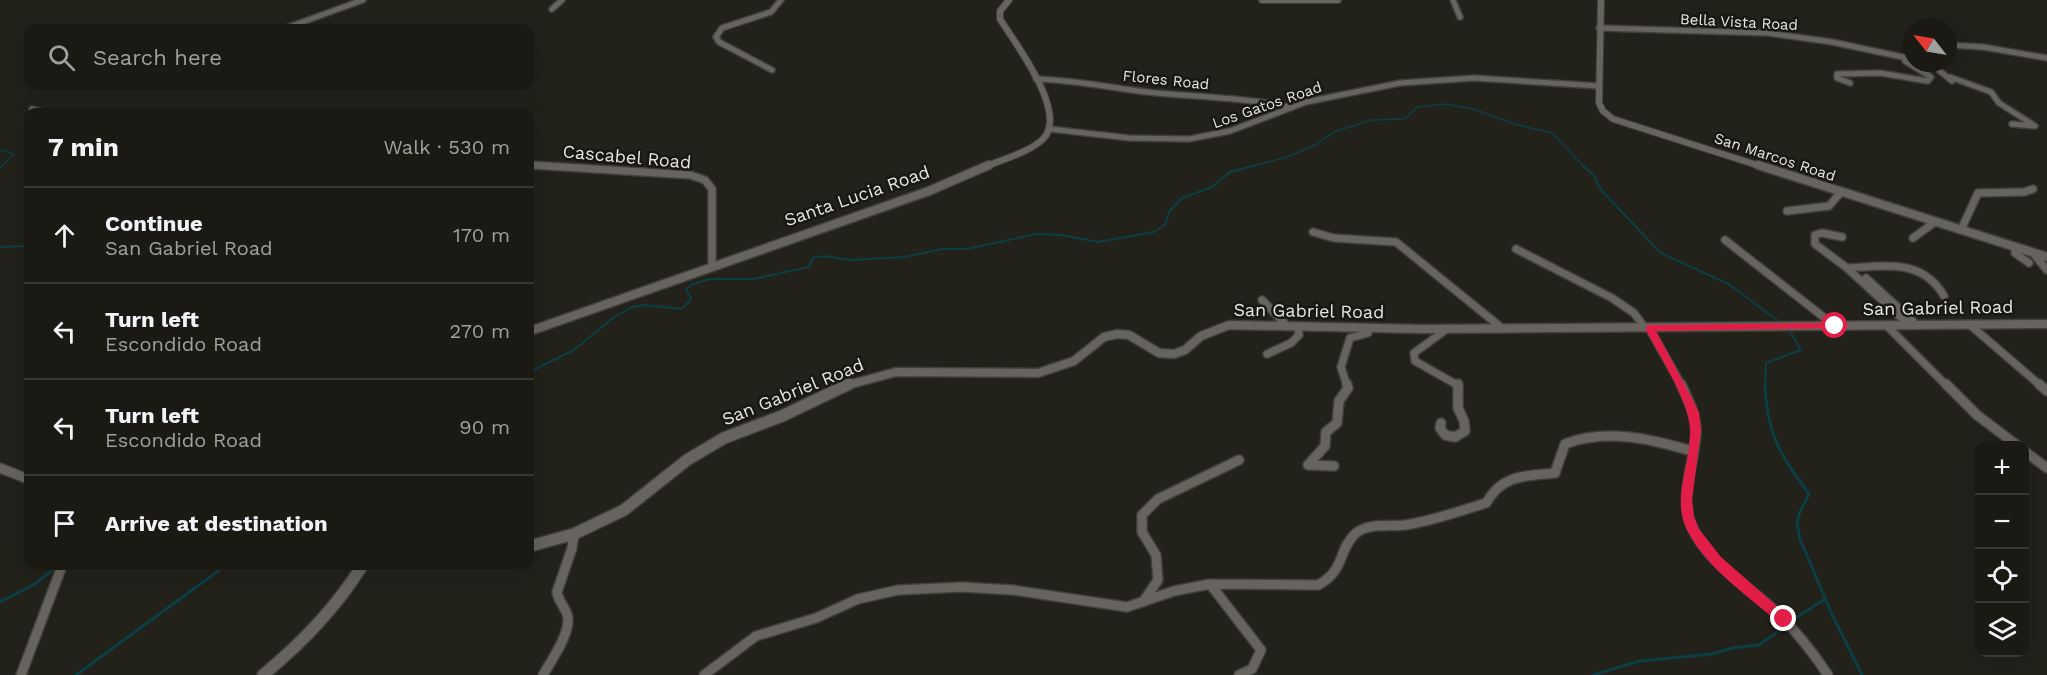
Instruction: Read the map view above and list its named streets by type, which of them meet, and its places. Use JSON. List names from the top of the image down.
{
  "streets": {
    "street": [
      "Bella Vista Road",
      "Flores Road",
      "Los Gatos Road",
      "Cascabel Road",
      "San Marcos Road",
      "Santa Lucia Road",
      "San Gabriel Road"
    ]
  },
  "crossings": [
    ["Bella Vista Road", "San Marcos Road"],
    ["Flores Road", "Los Gatos Road"],
    ["Los Gatos Road", "San Marcos Road"],
    ["Los Gatos Road", "Santa Lucia Road"],
    ["Cascabel Road", "Santa Lucia Road"]
  ],
  "north": "top left",
  "page": {
    "search": "Search here",
    "heading": ["7 min", "Walk · 530 m"],
    "list": [
      ["Continue", "San Gabriel Road", "170 m"],
      ["Turn left", "Escondido Road", "270 m"],
      ["Turn left", "Escondido Road", "90 m"],
      "Arrive at destination"
    ],
    "map_buttons": ["+", "−"]
  }
}
